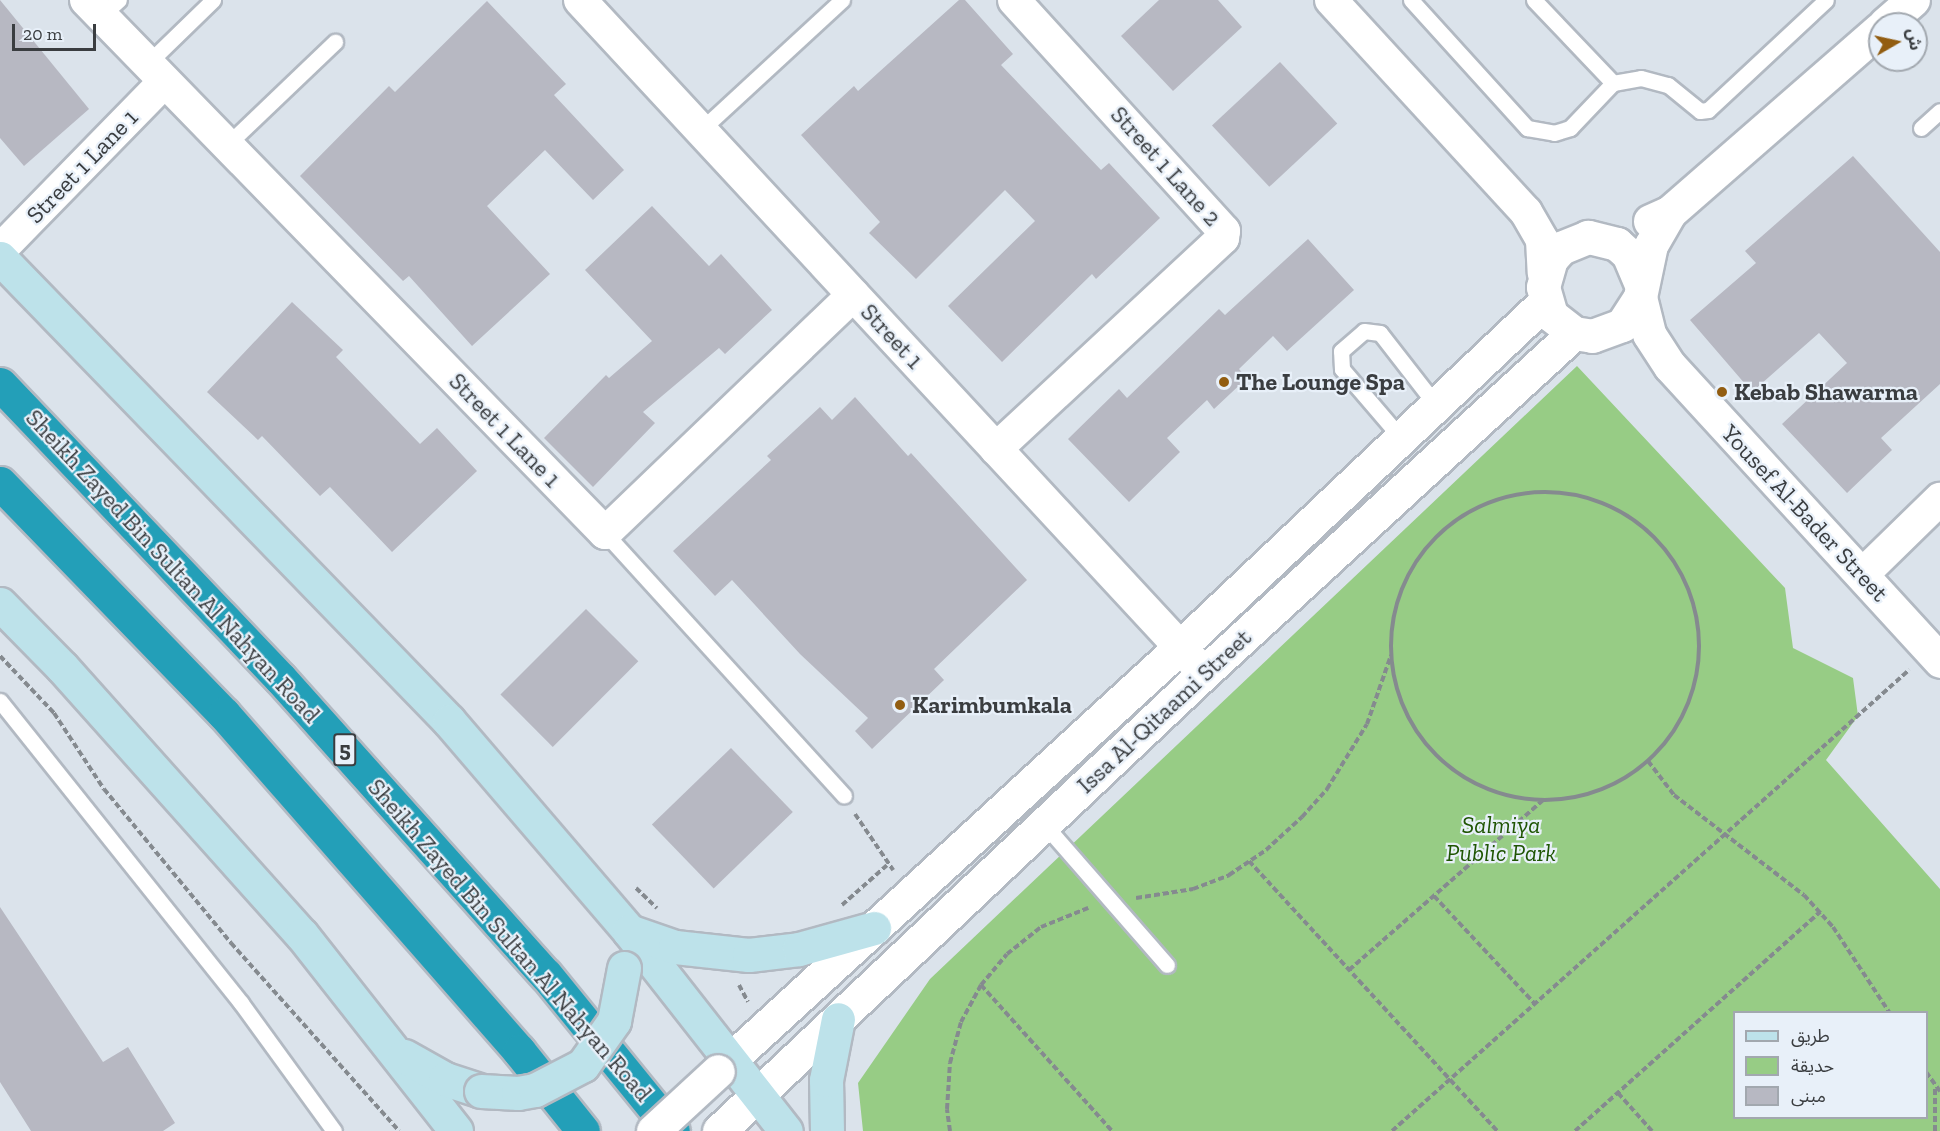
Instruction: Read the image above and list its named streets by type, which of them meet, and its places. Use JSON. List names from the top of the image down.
{
  "streets": {
    "highway": ["Sheikh Zayed Bin Sultan Al Nahyan Road", "5"],
    "street": [
      "Street 1 Lane 1",
      "Street 1 Lane 2",
      "Street 1",
      "Yousef Al-Bader Street",
      "Issa Al-Qitaami Street"
    ]
  },
  "crossings": [
    ["Street 1 Lane 2", "Street 1"],
    ["Street 1", "Issa Al-Qitaami Street"],
    ["Yousef Al-Bader Street", "Issa Al-Qitaami Street"]
  ],
  "parks": ["Salmiya Public Park"],
  "places": ["The Lounge Spa", "Kebab Shawarma", "Karimbumkala"],
  "legend": ["طريق", "حديقة", "مبنى"],
  "scale_bar": "20 m",
  "north": "right"
}
